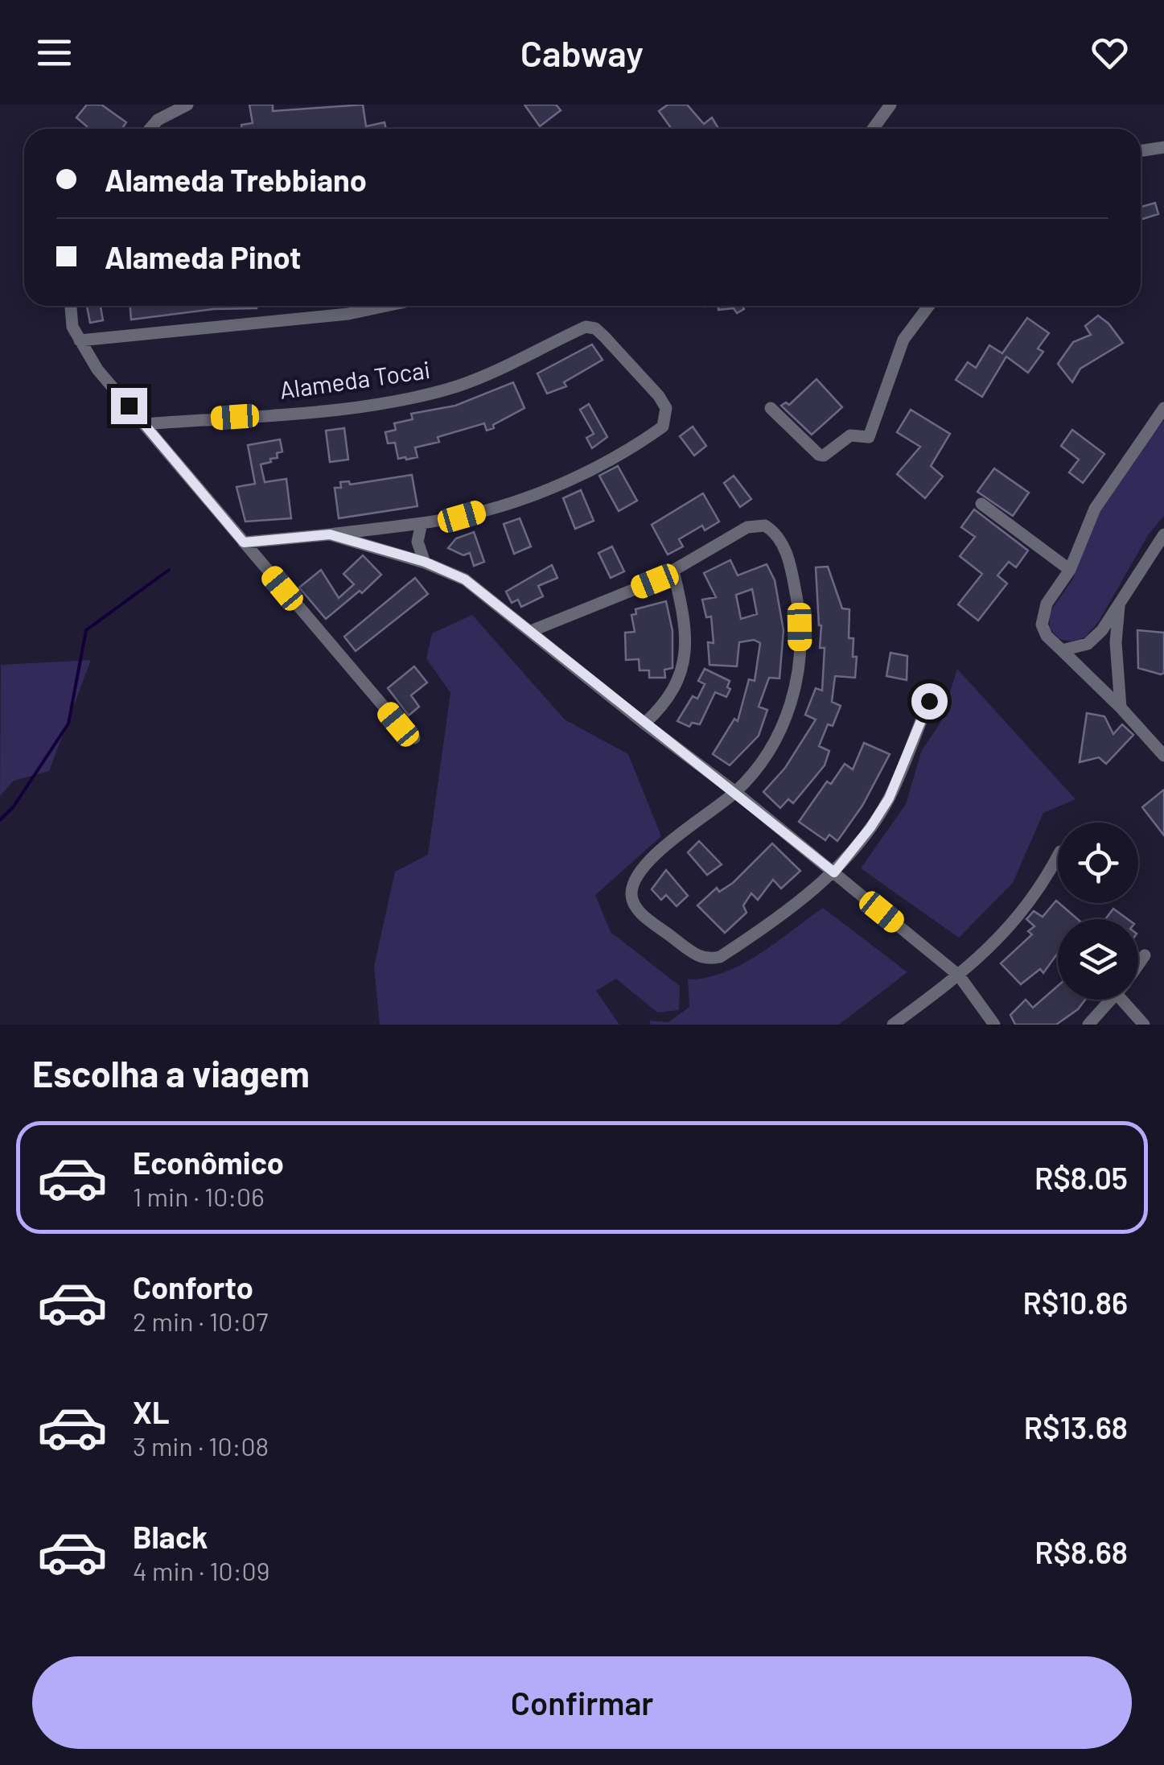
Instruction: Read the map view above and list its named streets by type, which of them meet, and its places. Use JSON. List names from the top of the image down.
{
  "streets": {
    "street": ["Alameda Tocai"]
  },
  "page": {
    "header": "Cabway",
    "banner": ["Alameda Trebbiano", "Alameda Pinot"],
    "heading": "Escolha a viagem",
    "list": [
      {
        "name": "Econômico",
        "note": "1 min · 10:06",
        "value": "R$8.05"
      },
      {
        "name": "Conforto",
        "note": "2 min · 10:07",
        "value": "R$10.86"
      },
      {
        "name": "XL",
        "note": "3 min · 10:08",
        "value": "R$13.68"
      },
      {
        "name": "Black",
        "note": "4 min · 10:09",
        "value": "R$8.68"
      }
    ],
    "buttons": "Confirmar"
  }
}
